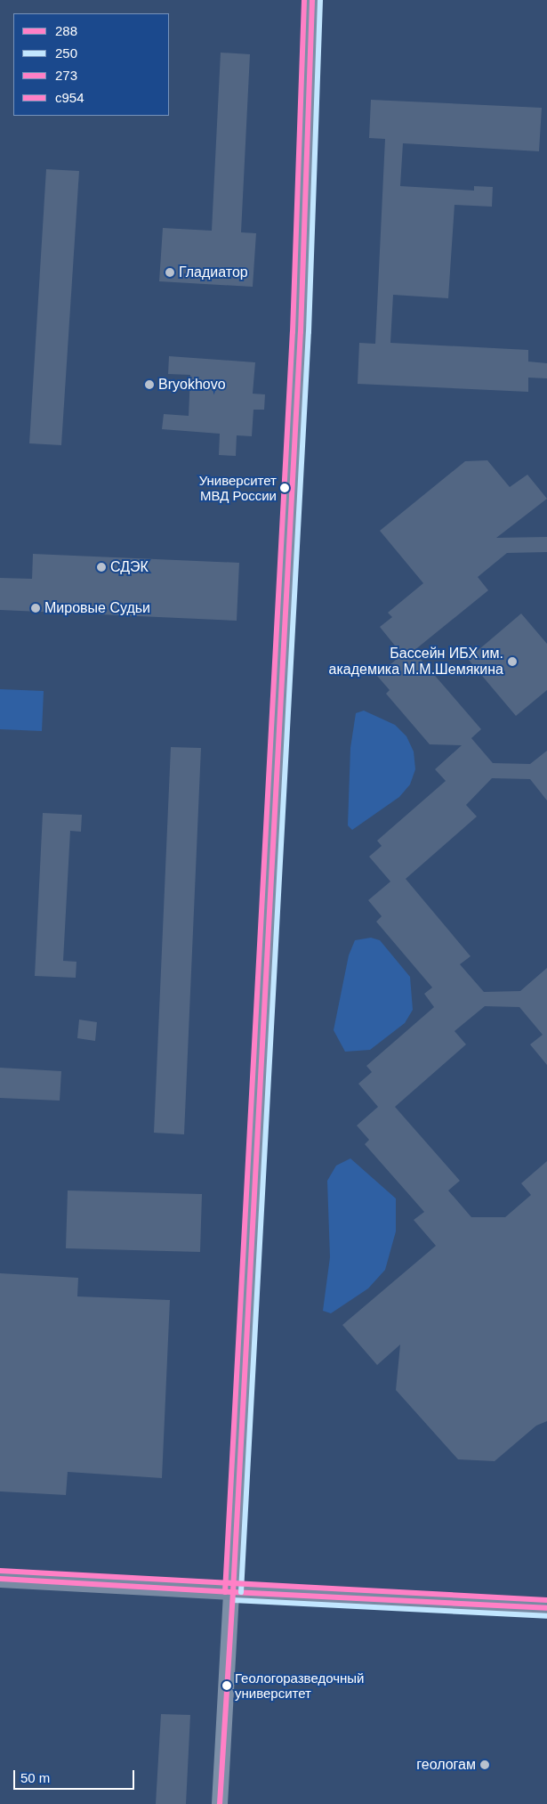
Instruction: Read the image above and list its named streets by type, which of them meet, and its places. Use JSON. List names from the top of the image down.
{
  "places": [
    "Гладиатор",
    "Bryokhovo",
    "Университет МВД России",
    "СДЭК",
    "Мировые Судьи",
    "Бассейн ИБХ им. академика М.М.Шемякина",
    "Геологоразведочный университет",
    "геологам"
  ],
  "lines": [
    "transit line 288",
    "transit line 250",
    "transit line 273",
    "transit line с954"
  ],
  "legend": [
    "288",
    "250",
    "273",
    "с954"
  ],
  "scale_bar": "50 m"
}
